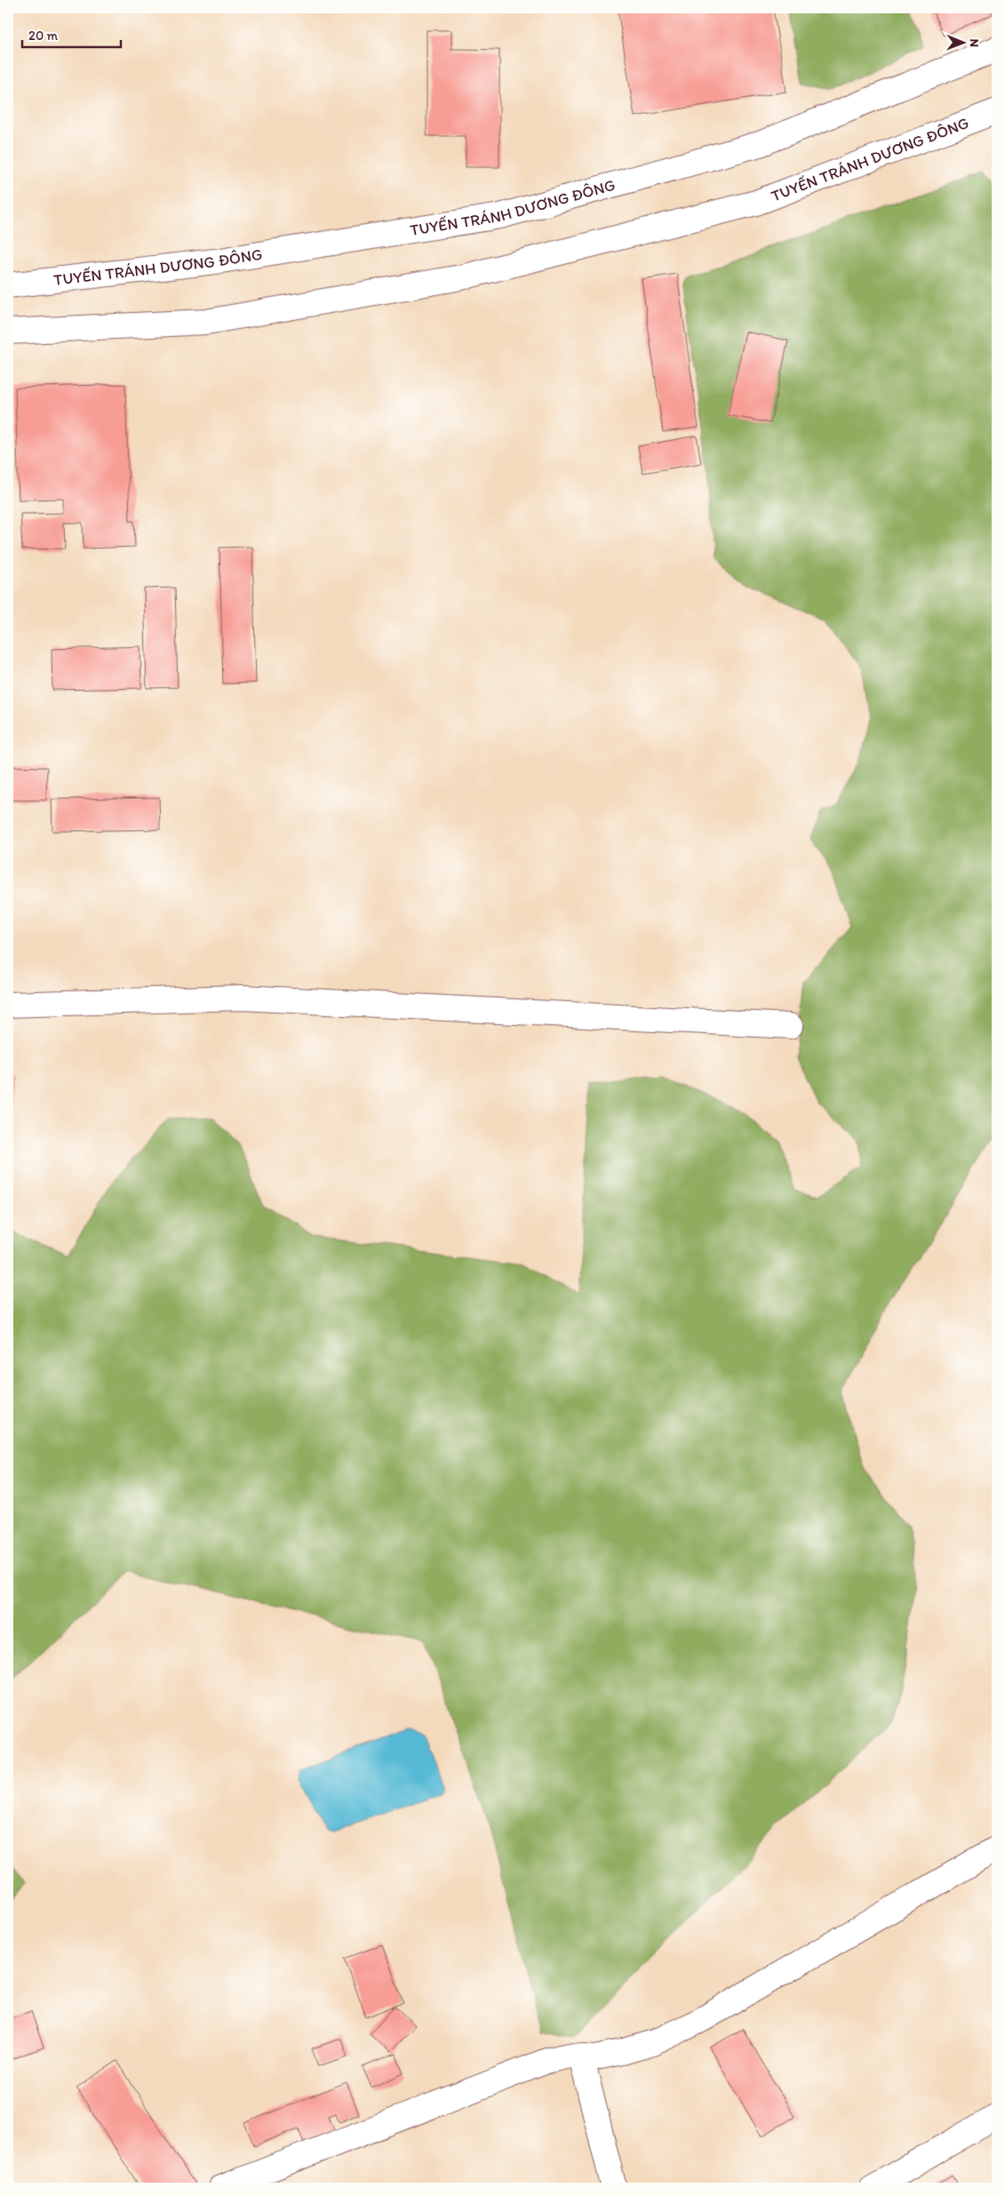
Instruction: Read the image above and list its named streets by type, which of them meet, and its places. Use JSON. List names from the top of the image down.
{
  "streets": {
    "main road": ["TUYẾN TRÁNH DƯƠNG ĐÔNG"]
  },
  "scale_bar": "20 m",
  "north": "right"
}
